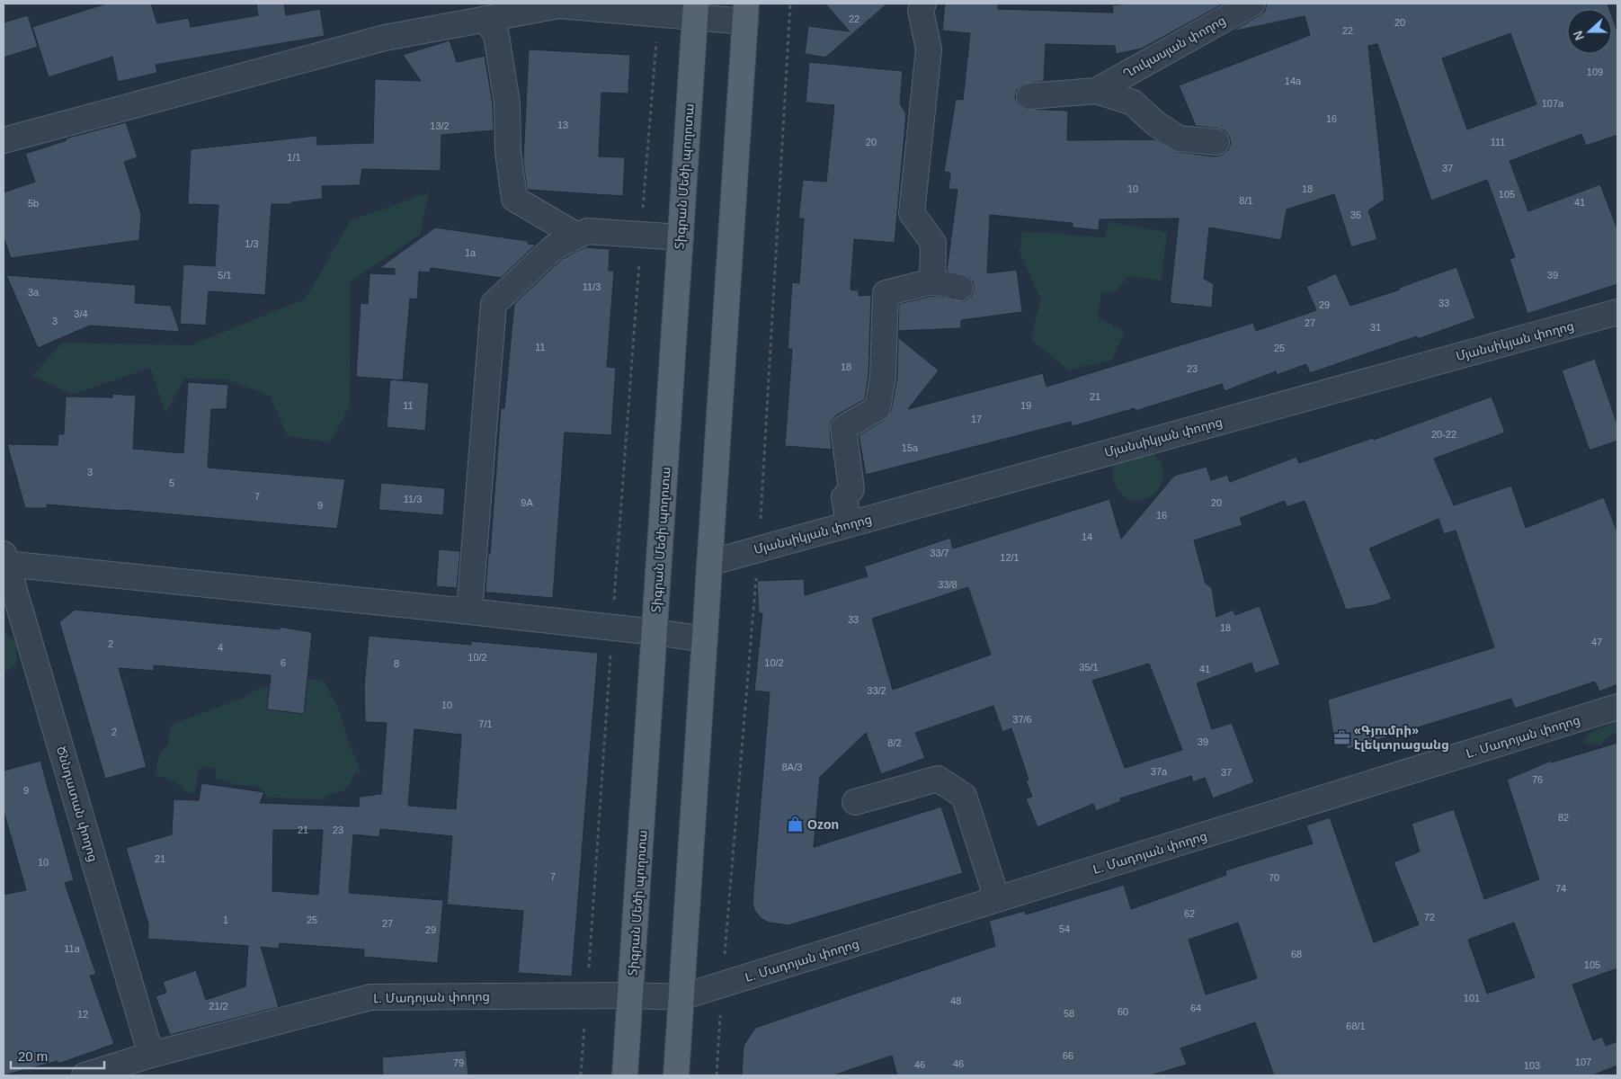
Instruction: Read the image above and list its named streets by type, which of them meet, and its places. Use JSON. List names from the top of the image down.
{
  "streets": {
    "main road": ["Տիգրան Մեծի պողոտա"],
    "street": [
      "Ղուկասյան փողոց",
      "Մյանսիկյան փողոց",
      "L. Մադոյան փողոց",
      "Ծննդատան փողոց",
      "Լ. Մադոյան փողոց"
    ]
  },
  "crossings": [
    ["Տիգրան Մեծի պողոտա", "Լ. Մադոյան փողոց"],
    ["L. Մադոյան փողոց", "Լ. Մադոյան փողոց"],
    ["Ծննդատան փողոց", "Լ. Մադոյան փողոց"]
  ],
  "places": {
    "office": ["«Գյումրի» էլեկտրացանց"],
    "shop": ["Ozon"]
  },
  "house_numbers": [
    "22",
    "20",
    "22",
    "109",
    "14a",
    "107a",
    "16",
    "13",
    "13/2",
    "20",
    "111",
    "1/1",
    "37",
    "10",
    "18",
    "105",
    "8/1",
    "41",
    "5b",
    "35",
    "1/3",
    "1a",
    "5/1",
    "39",
    "11/3",
    "3a",
    "33",
    "29",
    "3/4",
    "3",
    "27",
    "31",
    "11",
    "25",
    "18",
    "23",
    "21",
    "11",
    "19",
    "17",
    "20-22",
    "15a",
    "3",
    "5",
    "7",
    "11/3",
    "9A",
    "20",
    "9",
    "16",
    "14",
    "33/7",
    "12/1",
    "33/8",
    "33",
    "18",
    "47",
    "2",
    "4",
    "10/2",
    "6",
    "10/2",
    "8",
    "35/1",
    "41",
    "33/2",
    "10",
    "37/6",
    "7/1",
    "2",
    "39",
    "8/2",
    "8A/3",
    "37a",
    "37",
    "76",
    "9",
    "82",
    "21",
    "23",
    "21",
    "10",
    "7",
    "70",
    "74",
    "62",
    "72",
    "1",
    "25",
    "27",
    "54",
    "29",
    "11a",
    "68",
    "105",
    "101",
    "48",
    "21/2",
    "64",
    "60",
    "58",
    "12",
    "68/1",
    "66",
    "107",
    "79",
    "46",
    "46",
    "103"
  ],
  "scale_bar": "20 m",
  "north": "left"
}
